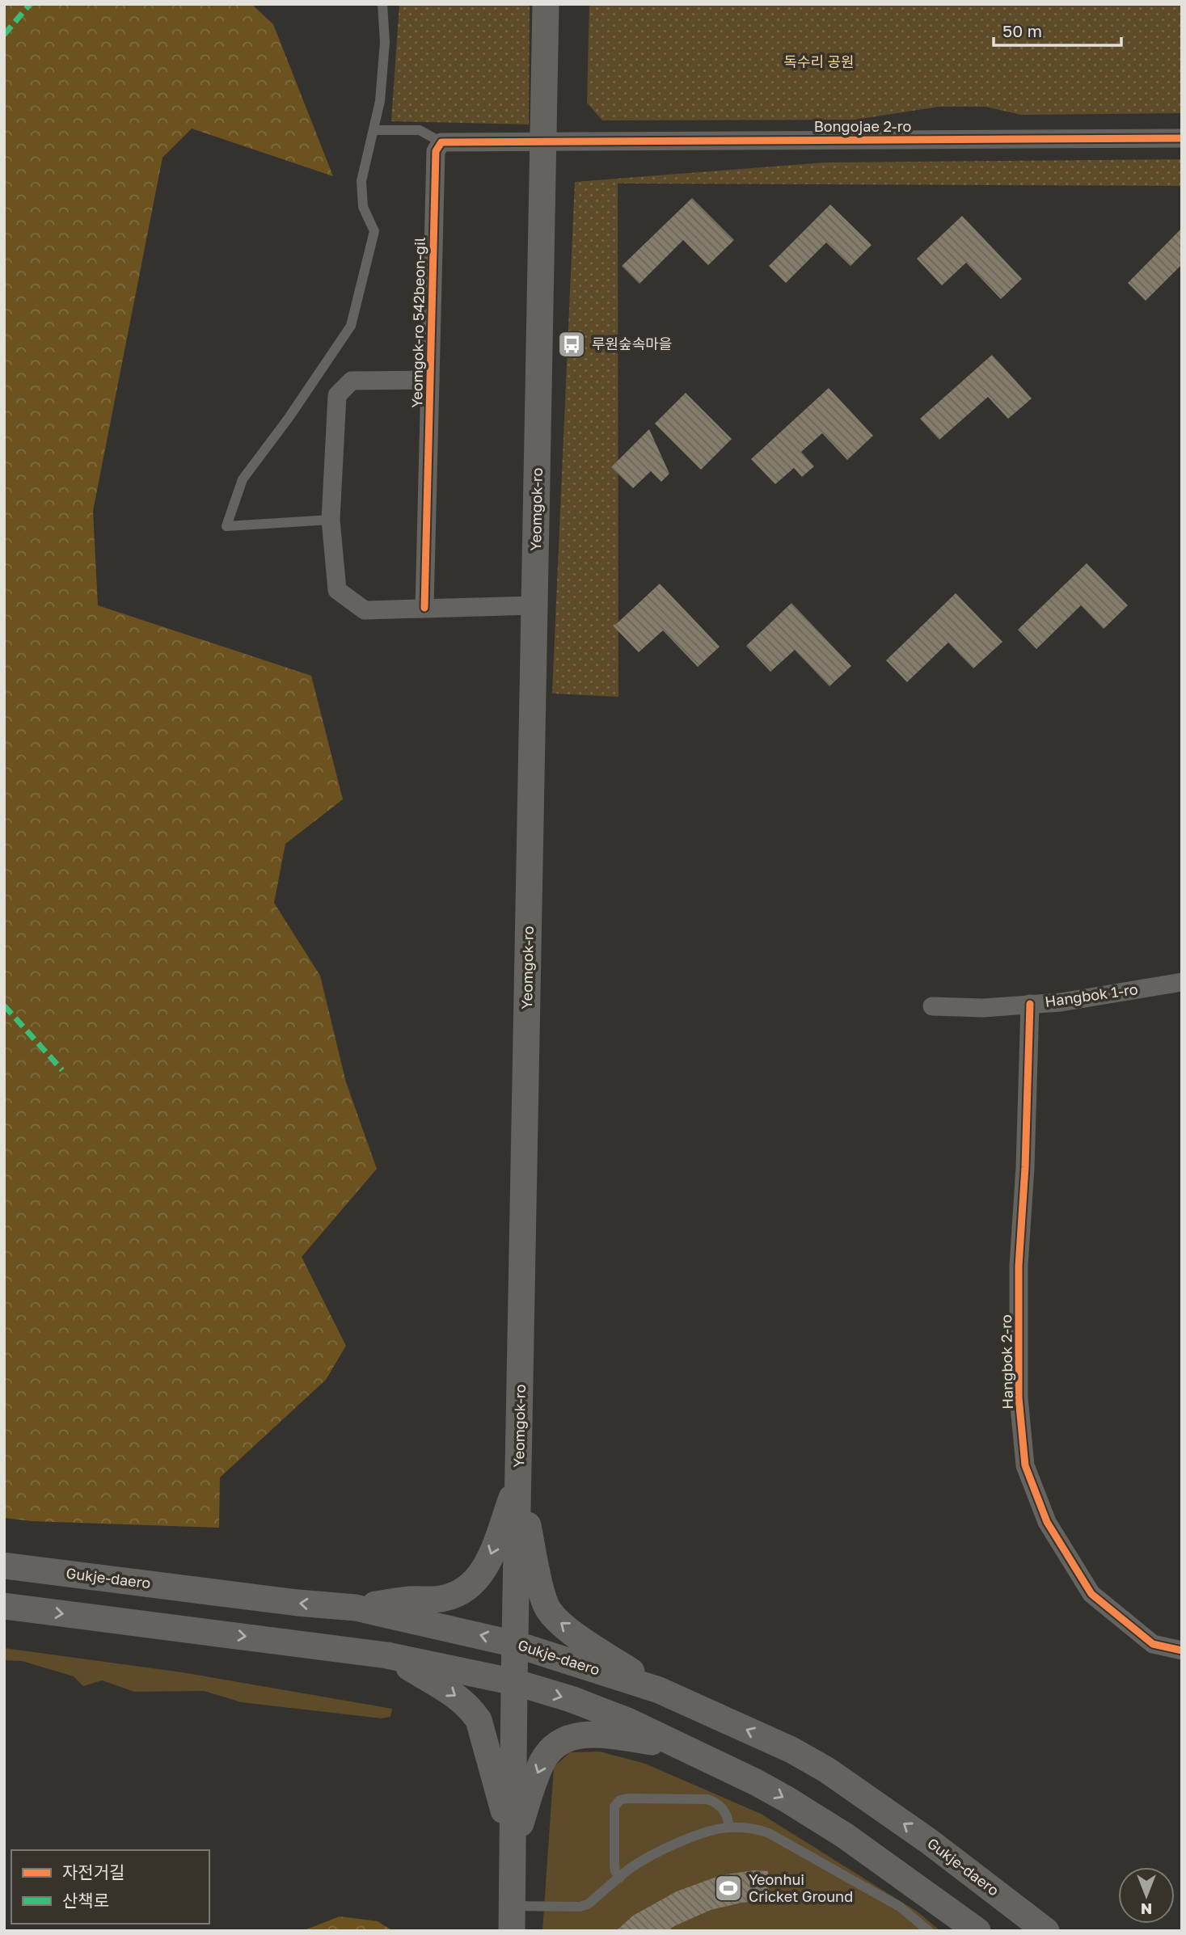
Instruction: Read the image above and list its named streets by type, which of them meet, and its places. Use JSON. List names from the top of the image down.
{
  "streets": {
    "main road": ["Yeomgok-ro", "Gukje-daero"],
    "street": [
      "Bongojae 2-ro",
      "Yeomgok-ro 542beon-gil",
      "Hangbok 1-ro",
      "Hangbok 2-ro"
    ]
  },
  "crossings": [
    ["Bongojae 2-ro", "Yeomgok-ro"],
    ["Yeomgok-ro", "Gukje-daero"],
    ["Hangbok 1-ro", "Hangbok 2-ro"]
  ],
  "parks": ["독수리 공원"],
  "places": {
    "bus stop": ["루원숲속마을"],
    "sports": ["Yeonhui Cricket Ground"]
  },
  "legend": ["자전거길", "산책로"],
  "scale_bar": "50 m",
  "north": "bottom"
}
